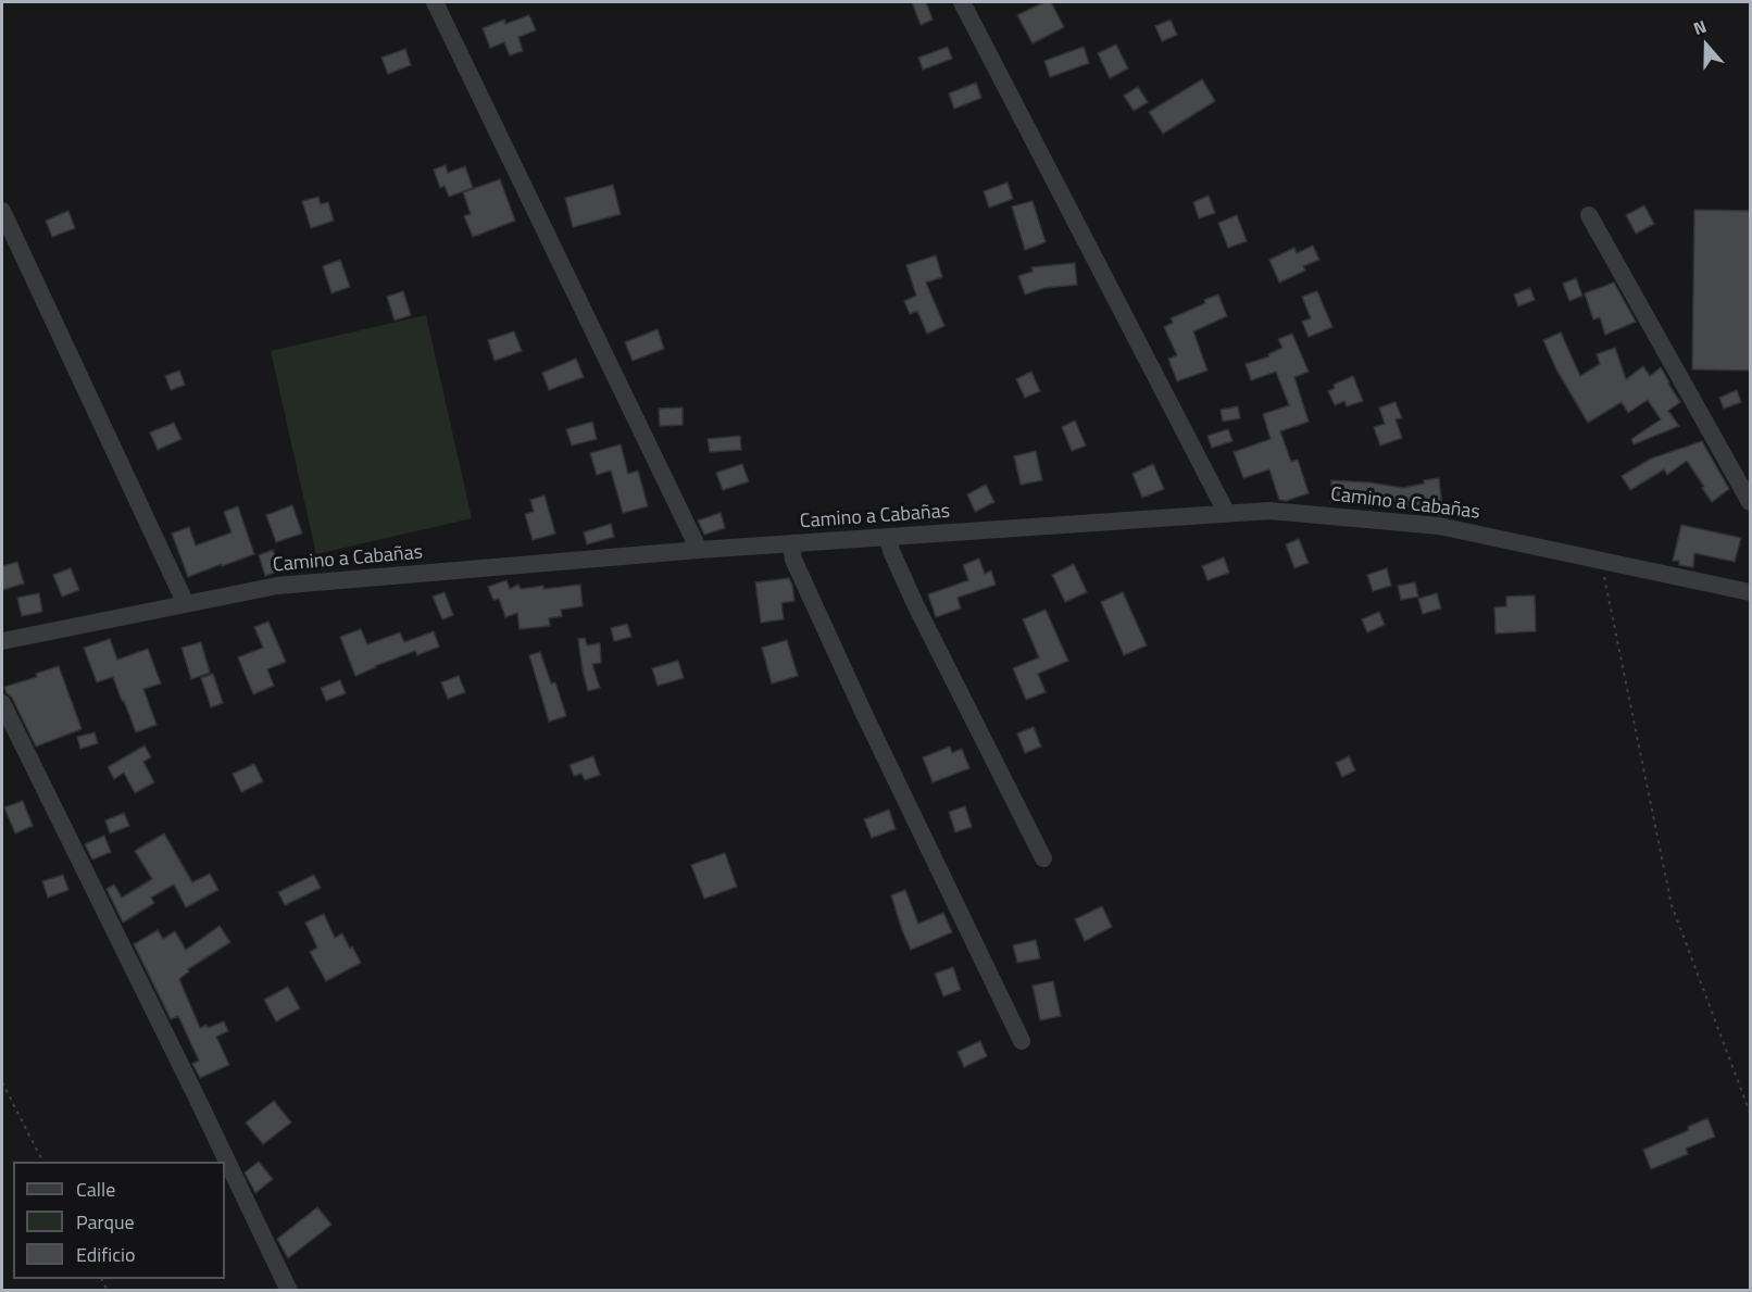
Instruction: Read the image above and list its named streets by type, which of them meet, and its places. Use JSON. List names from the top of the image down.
{
  "streets": {
    "street": ["Camino a Cabañas"]
  },
  "legend": ["Calle", "Parque", "Edificio"],
  "north": "top"
}
